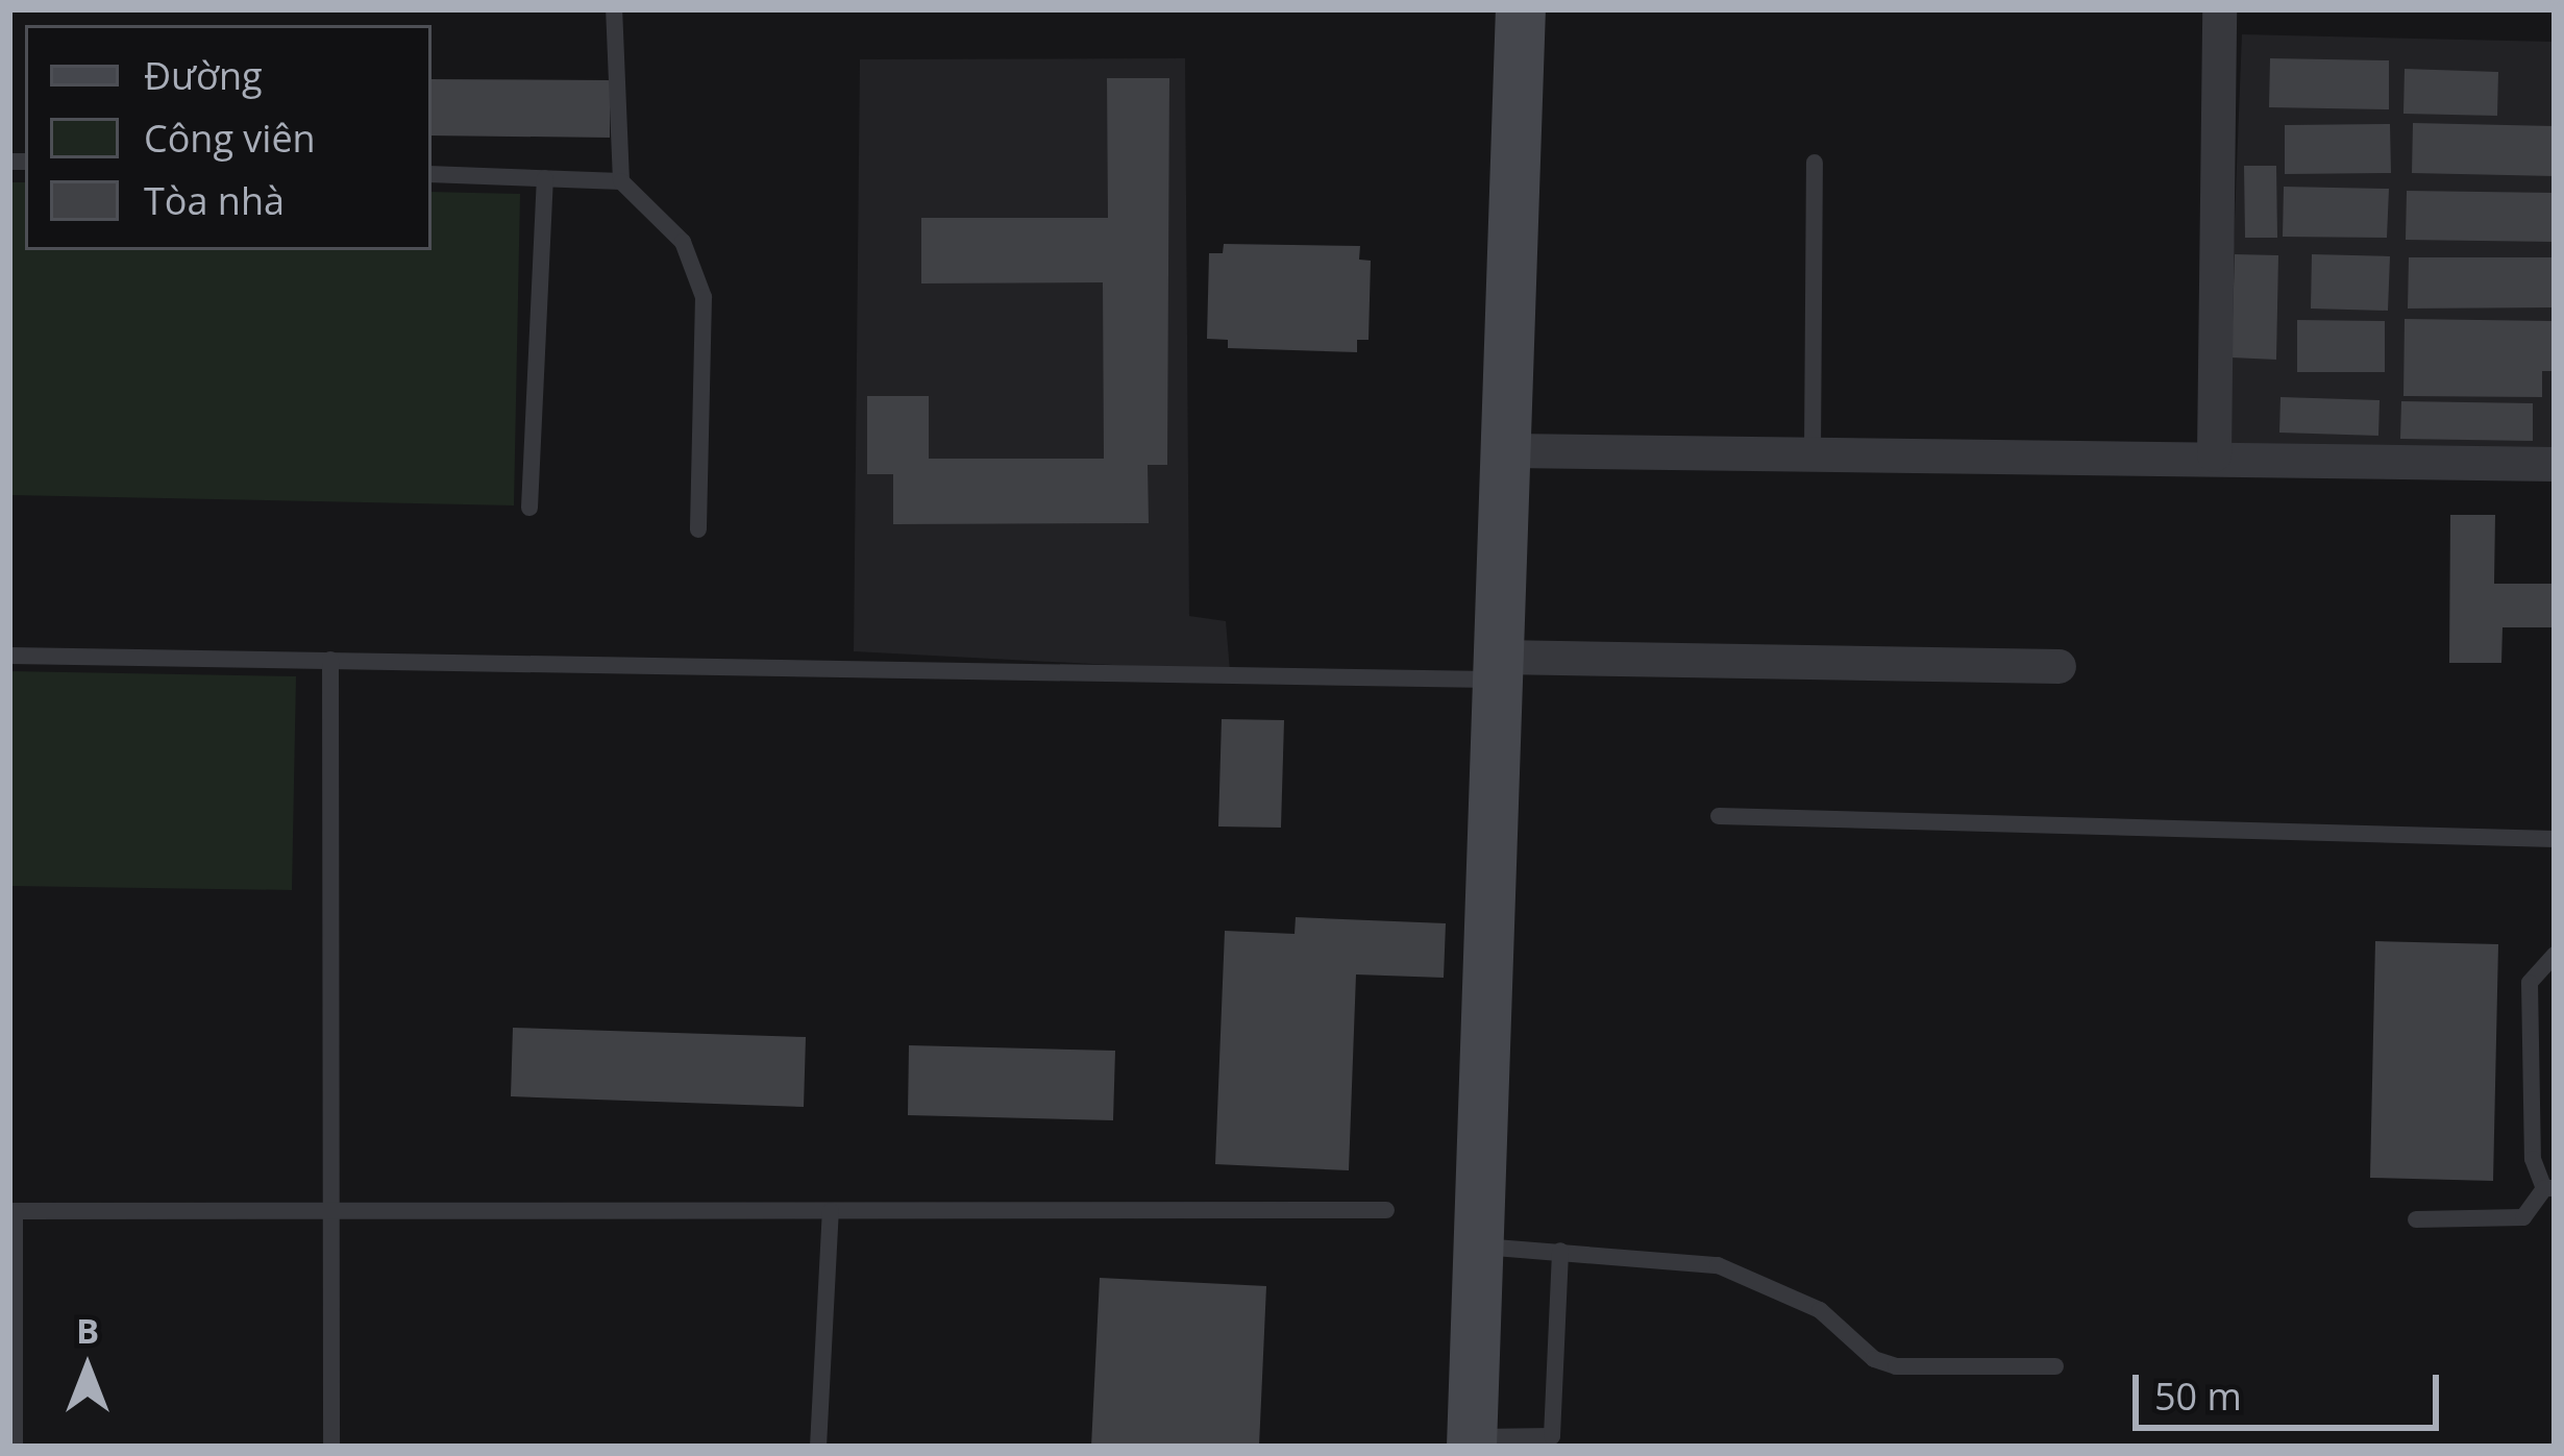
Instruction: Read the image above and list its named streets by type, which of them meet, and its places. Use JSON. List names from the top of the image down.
{
  "legend": ["Đường", "Công viên", "Tòa nhà"],
  "scale_bar": "50 m",
  "north": "top"
}
